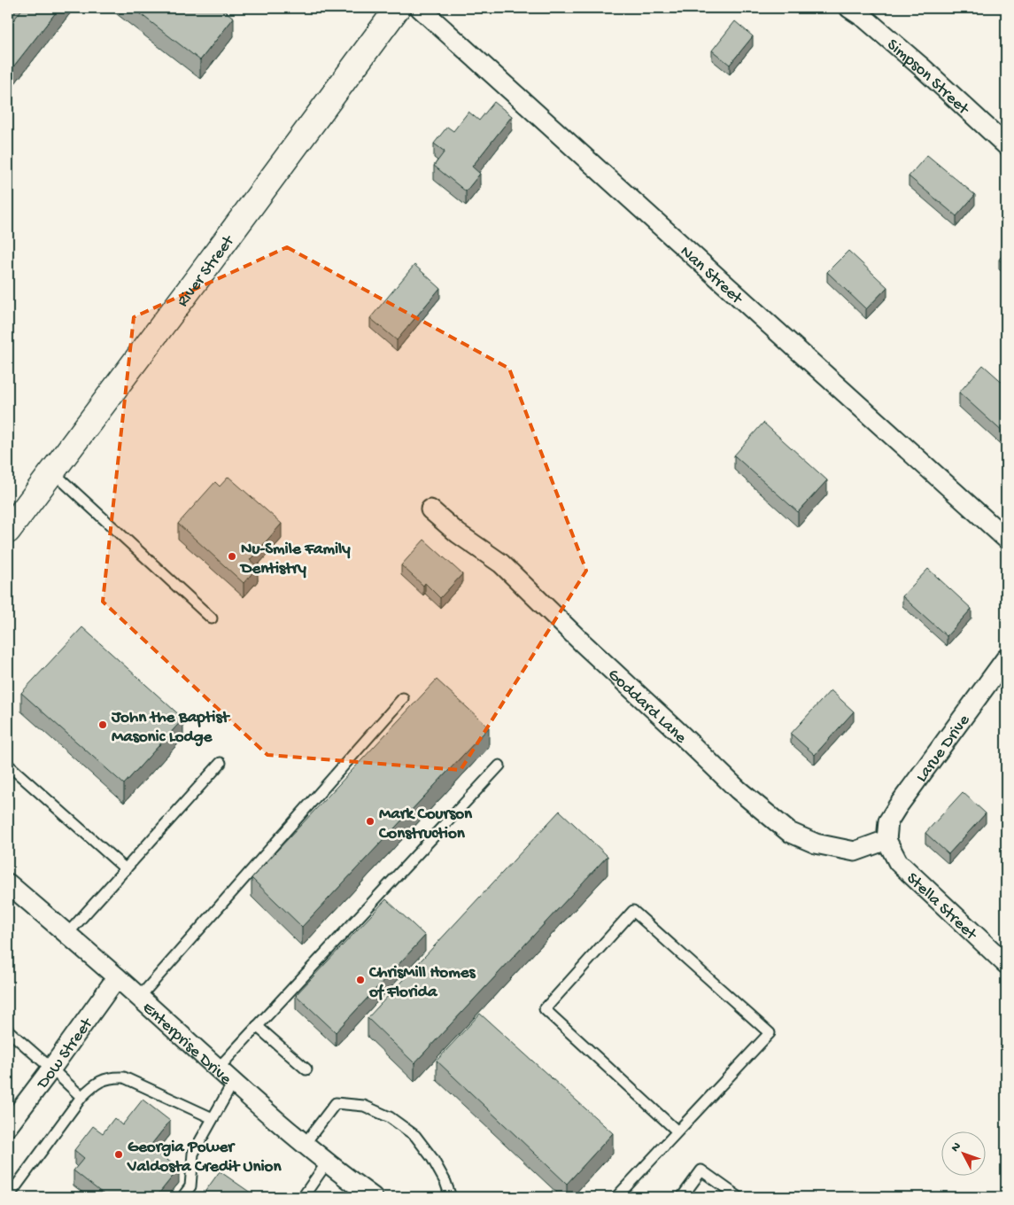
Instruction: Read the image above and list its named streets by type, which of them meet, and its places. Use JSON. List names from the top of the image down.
{
  "streets": {
    "street": [
      "Simpson Street",
      "River Street",
      "Nan Street",
      "Goddard Lane",
      "Larue Drive",
      "Stella Street",
      "Enterprise Drive",
      "Dow Street"
    ]
  },
  "crossings": [
    ["Goddard Lane", "Larue Drive"],
    ["Goddard Lane", "Stella Street"],
    ["Larue Drive", "Stella Street"],
    ["Enterprise Drive", "Dow Street"]
  ],
  "places": [
    "Nu-Smile Family Dentistry",
    "John the Baptist Masonic Lodge",
    "Mark Courson Construction",
    "ChrisMill Homes of Florida",
    "Georgia Power Valdosta Credit Union"
  ],
  "north": "top left"
}
